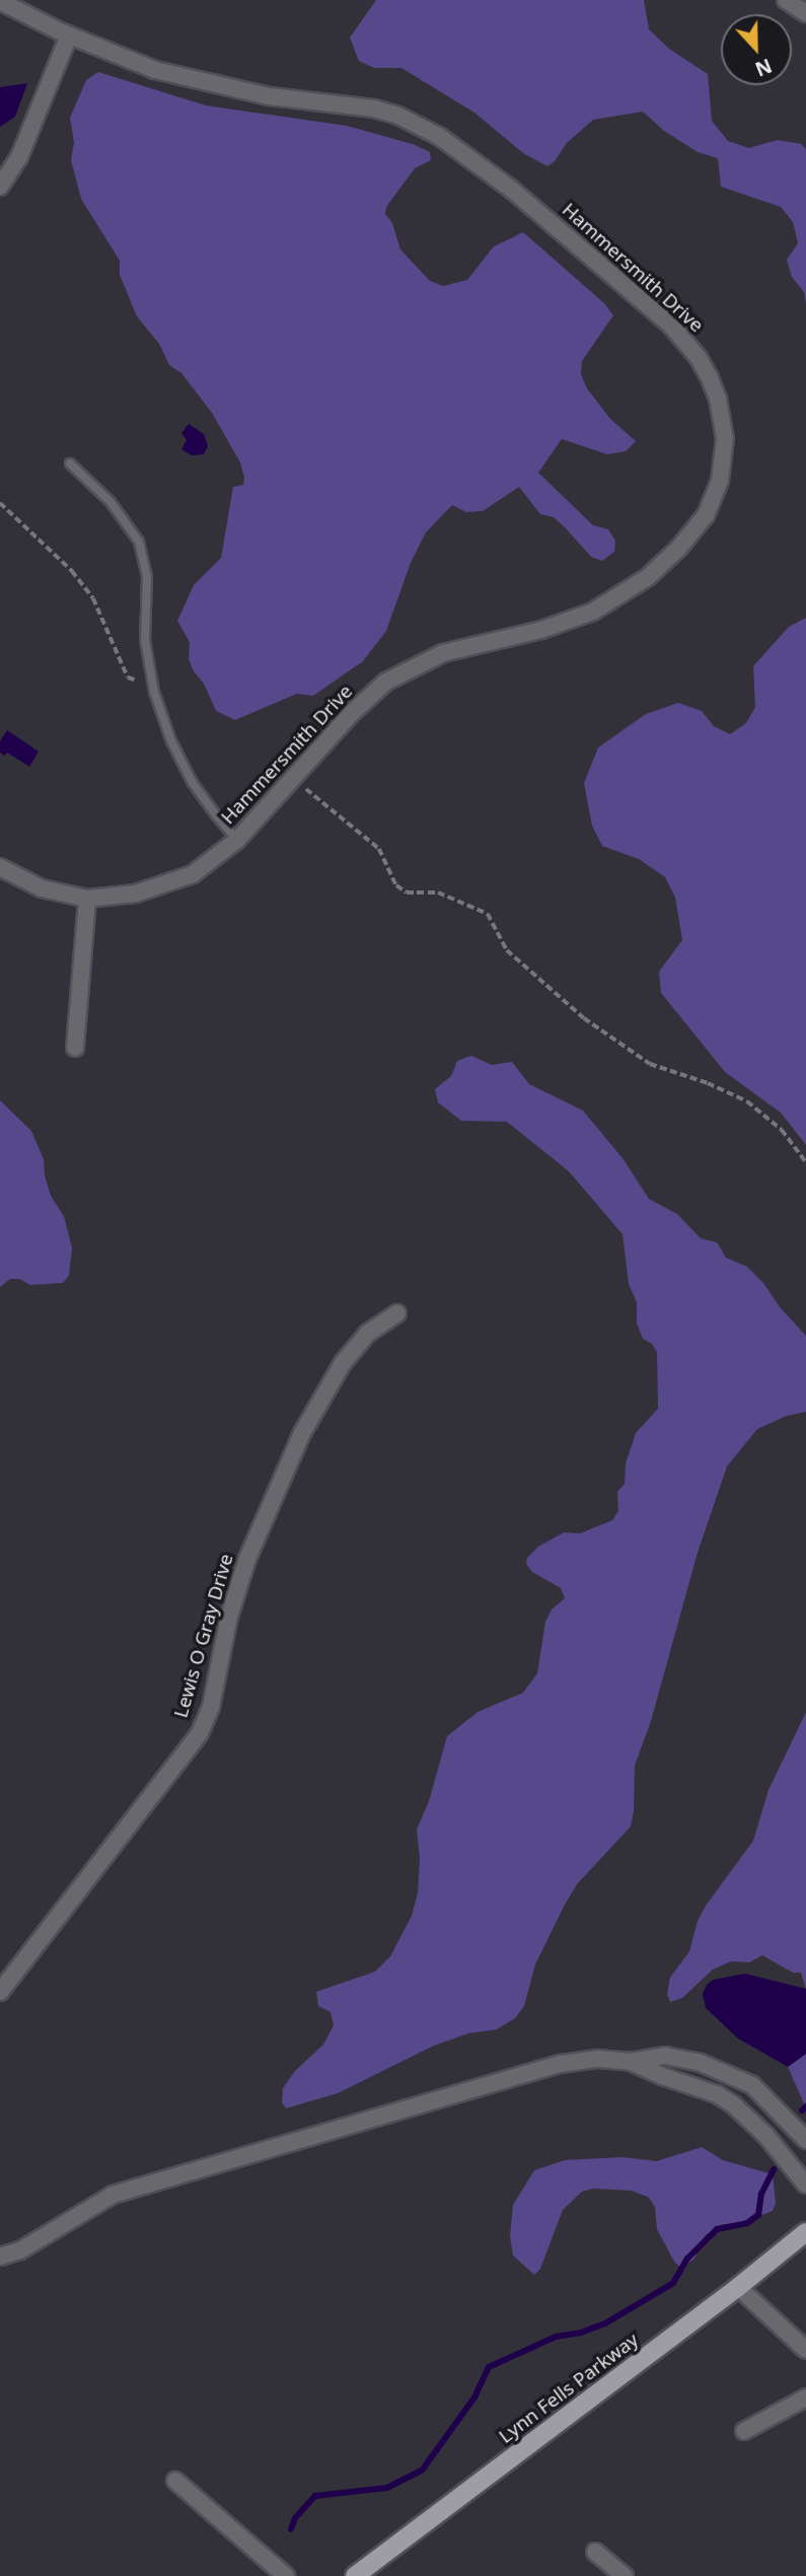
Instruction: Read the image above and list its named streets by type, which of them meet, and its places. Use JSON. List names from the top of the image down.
{
  "streets": {
    "main road": ["Lynn Fells Parkway"],
    "street": ["Hammersmith Drive", "Lewis O Gray Drive"]
  },
  "north": "bottom"
}
